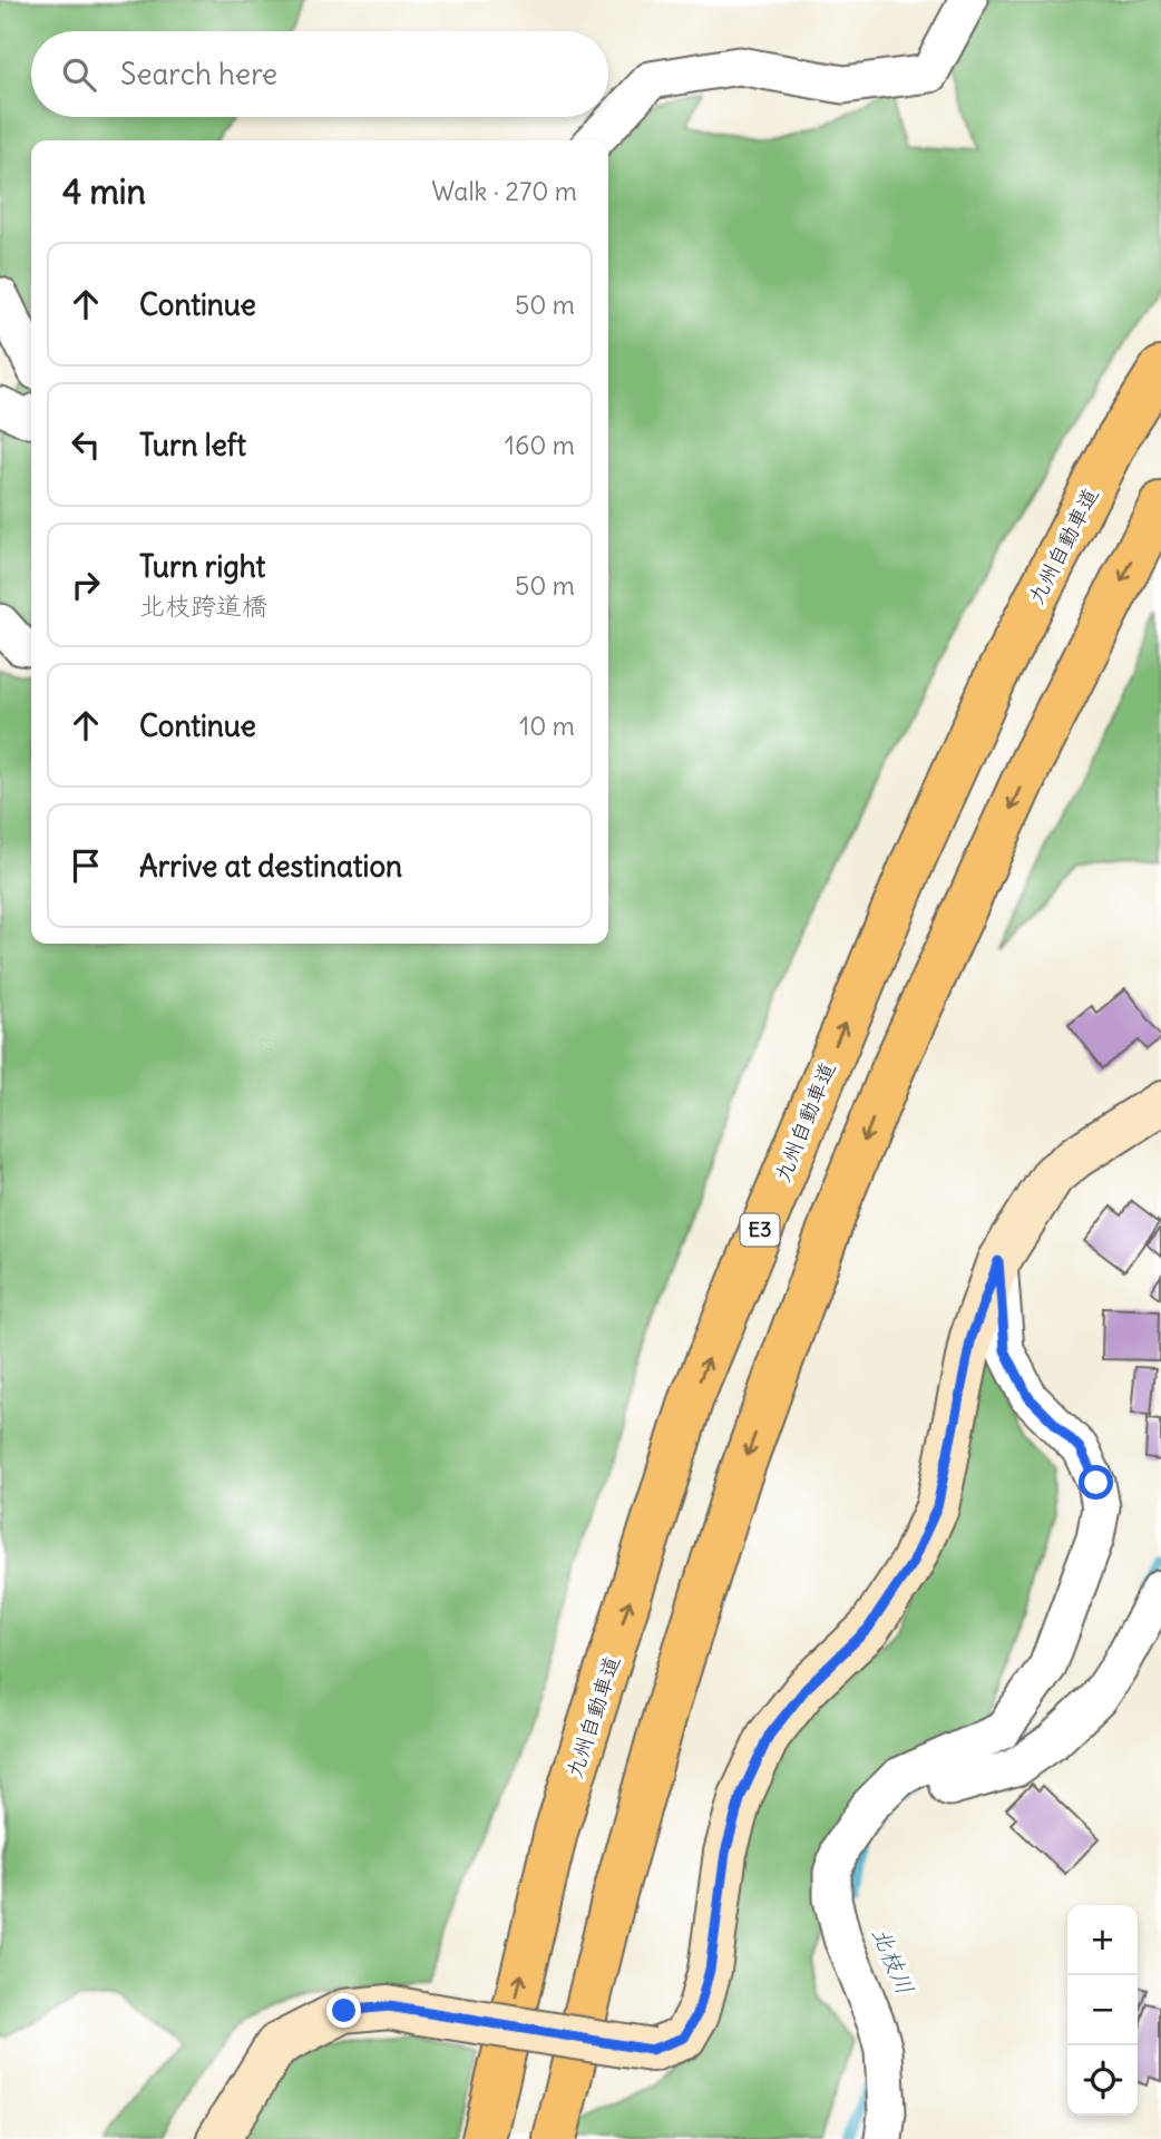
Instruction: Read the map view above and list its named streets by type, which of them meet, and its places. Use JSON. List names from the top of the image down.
{
  "streets": {
    "highway": ["九州自動車道", "E3"]
  },
  "water": ["北枝川"],
  "page": {
    "search": "Search here",
    "heading": ["4 min", "Walk · 270 m"],
    "list": [
      ["Continue", "50 m"],
      ["Turn left", "160 m"],
      ["Turn right", "北枝跨道橋", "50 m"],
      ["Continue", "10 m"],
      "Arrive at destination"
    ],
    "map_buttons": ["+", "−"]
  }
}
